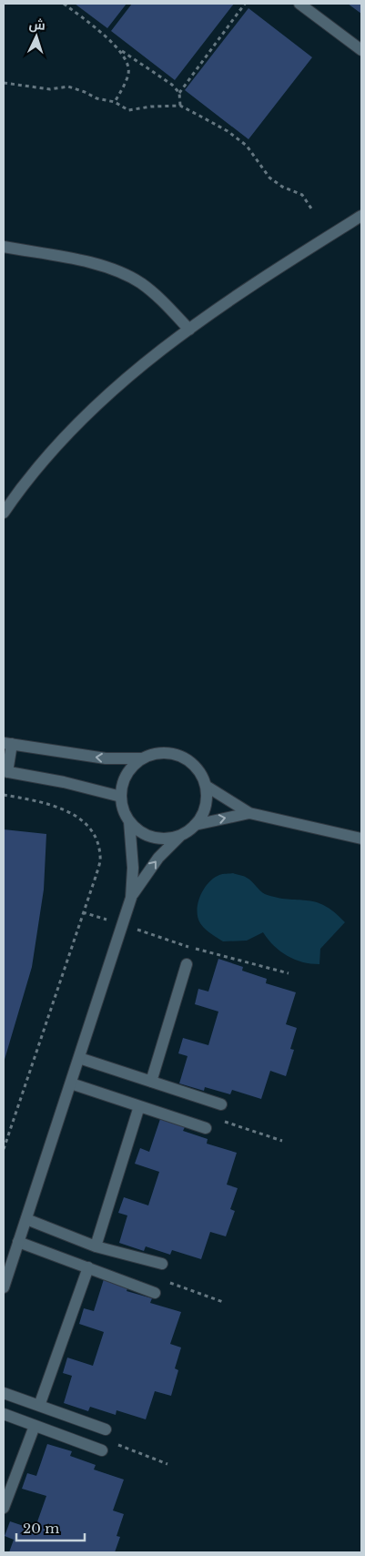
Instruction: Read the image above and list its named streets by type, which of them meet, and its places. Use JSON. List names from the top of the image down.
{
  "scale_bar": "20 m",
  "north": "top"
}
